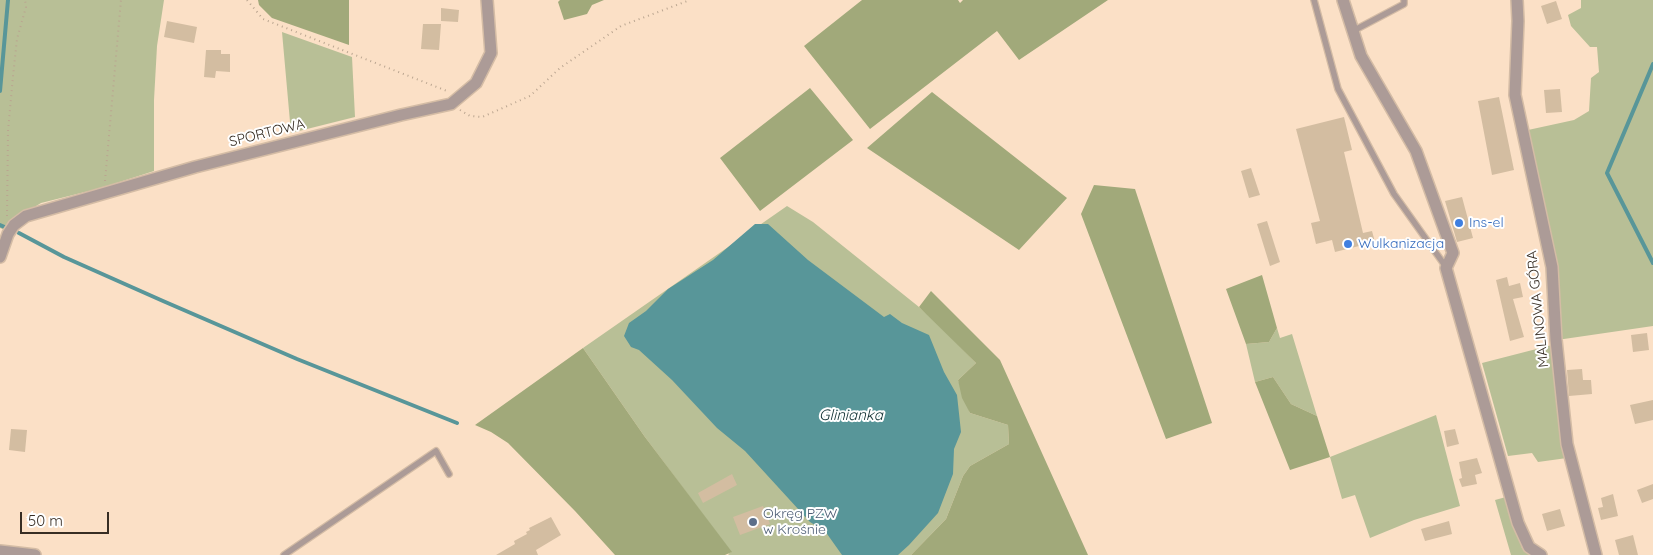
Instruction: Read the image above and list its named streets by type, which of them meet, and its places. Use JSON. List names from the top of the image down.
{
  "streets": {
    "street": ["SPORTOWA", "MALINOWA GÓRA"]
  },
  "water": ["Glinianka"],
  "places": ["Ins-el", "Wulkanizacja", "Okręg PZW w Krośnie"],
  "scale_bar": "50 m"
}
